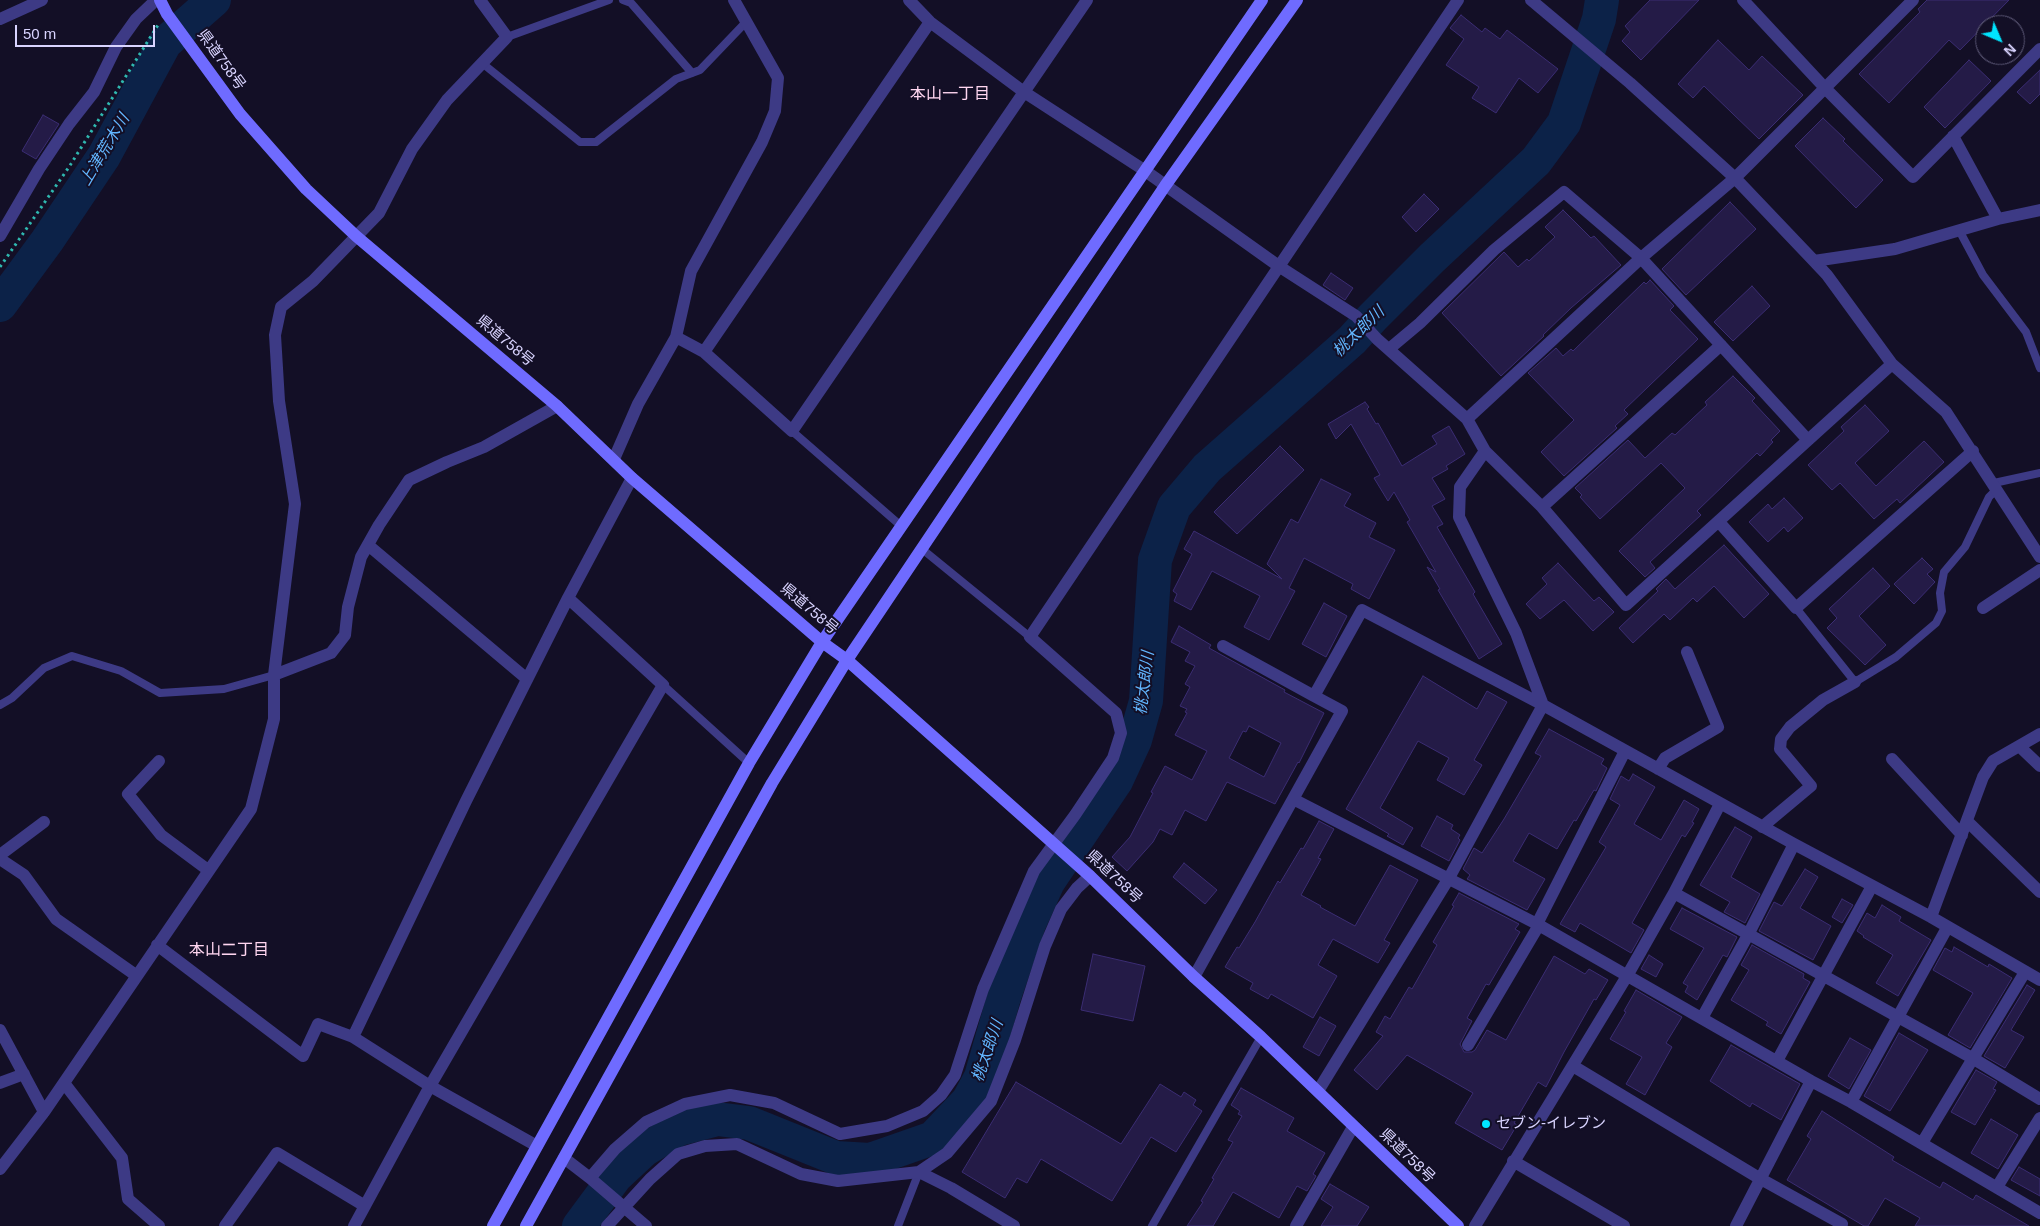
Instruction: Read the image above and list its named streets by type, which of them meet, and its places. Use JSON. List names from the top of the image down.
{
  "streets": {
    "street": ["県道758号"]
  },
  "districts": ["本山一丁目", "本山二丁目"],
  "water": ["上津荒木川", "桃太郎川"],
  "places": ["セブン-イレブン"],
  "scale_bar": "50 m",
  "north": "bottom right"
}
